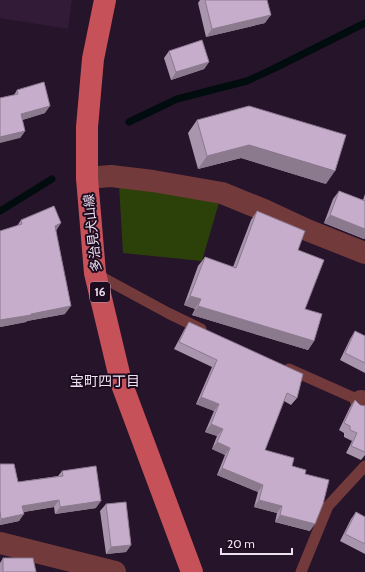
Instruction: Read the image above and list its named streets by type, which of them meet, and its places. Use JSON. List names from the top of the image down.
{
  "streets": {
    "main road": ["多治見犬山線", "16"]
  },
  "districts": ["宝町四丁目"],
  "scale_bar": "20 m"
}
